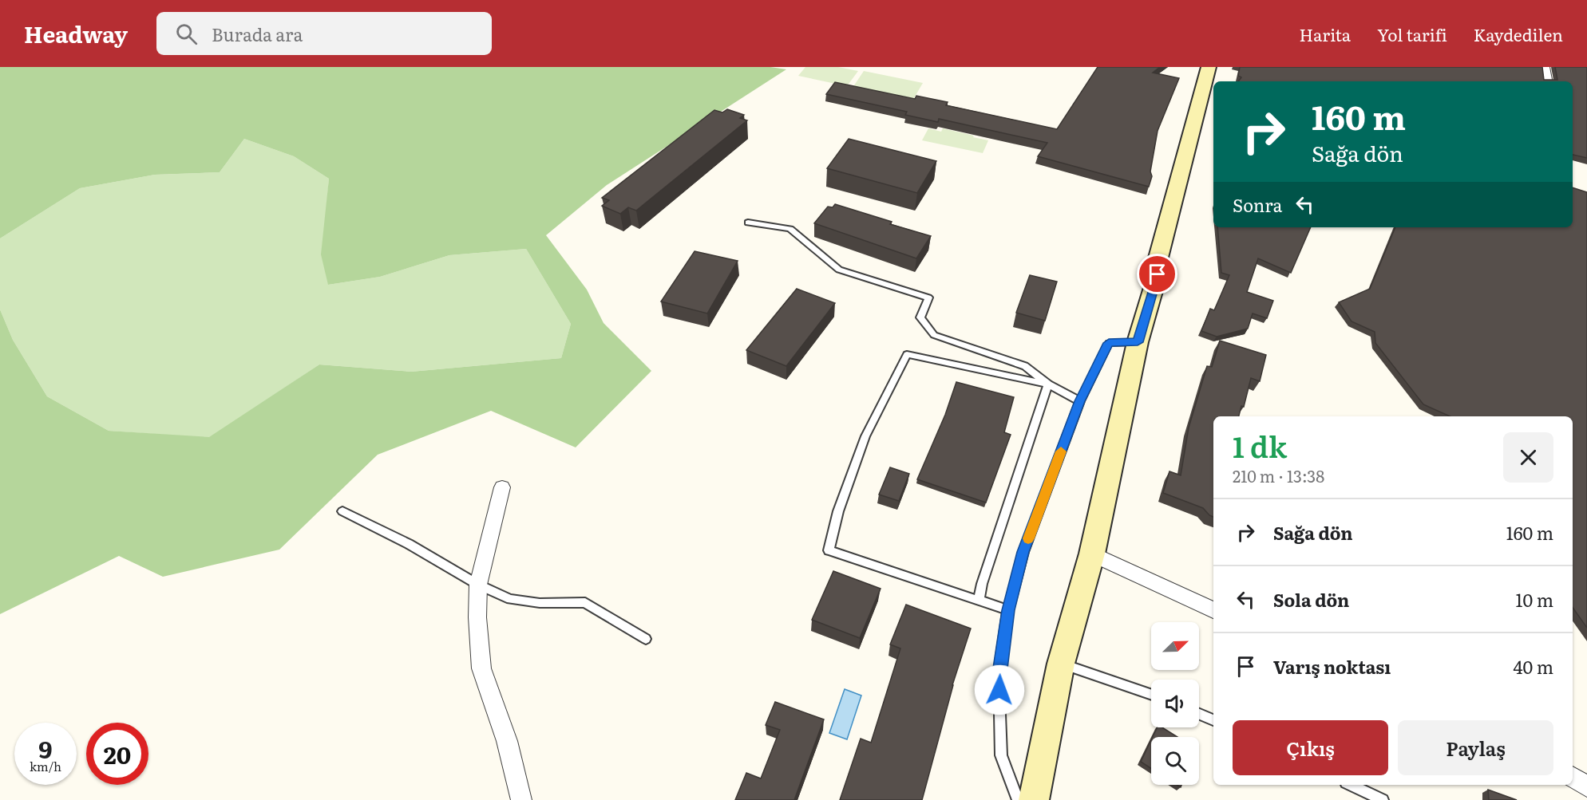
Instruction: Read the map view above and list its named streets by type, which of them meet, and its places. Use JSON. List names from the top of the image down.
{
  "north": "top right",
  "page": {
    "header": "Headway",
    "search": "Burada ara",
    "nav": ["Harita", "Yol tarifi", "Kaydedilen"],
    "turn": ["160 m", "Sağa dön"],
    "then": "Sonra",
    "heading": ["1 dk", "210 m · 13:38"],
    "list": [
      {
        "name": "Sağa dön",
        "value": "160 m"
      },
      {
        "name": "Sola dön",
        "value": "10 m"
      },
      {
        "name": "Varış noktası",
        "value": "40 m"
      }
    ],
    "buttons": ["Çıkış", "Paylaş"],
    "speed": "9 km/h",
    "limit": "20"
  }
}
